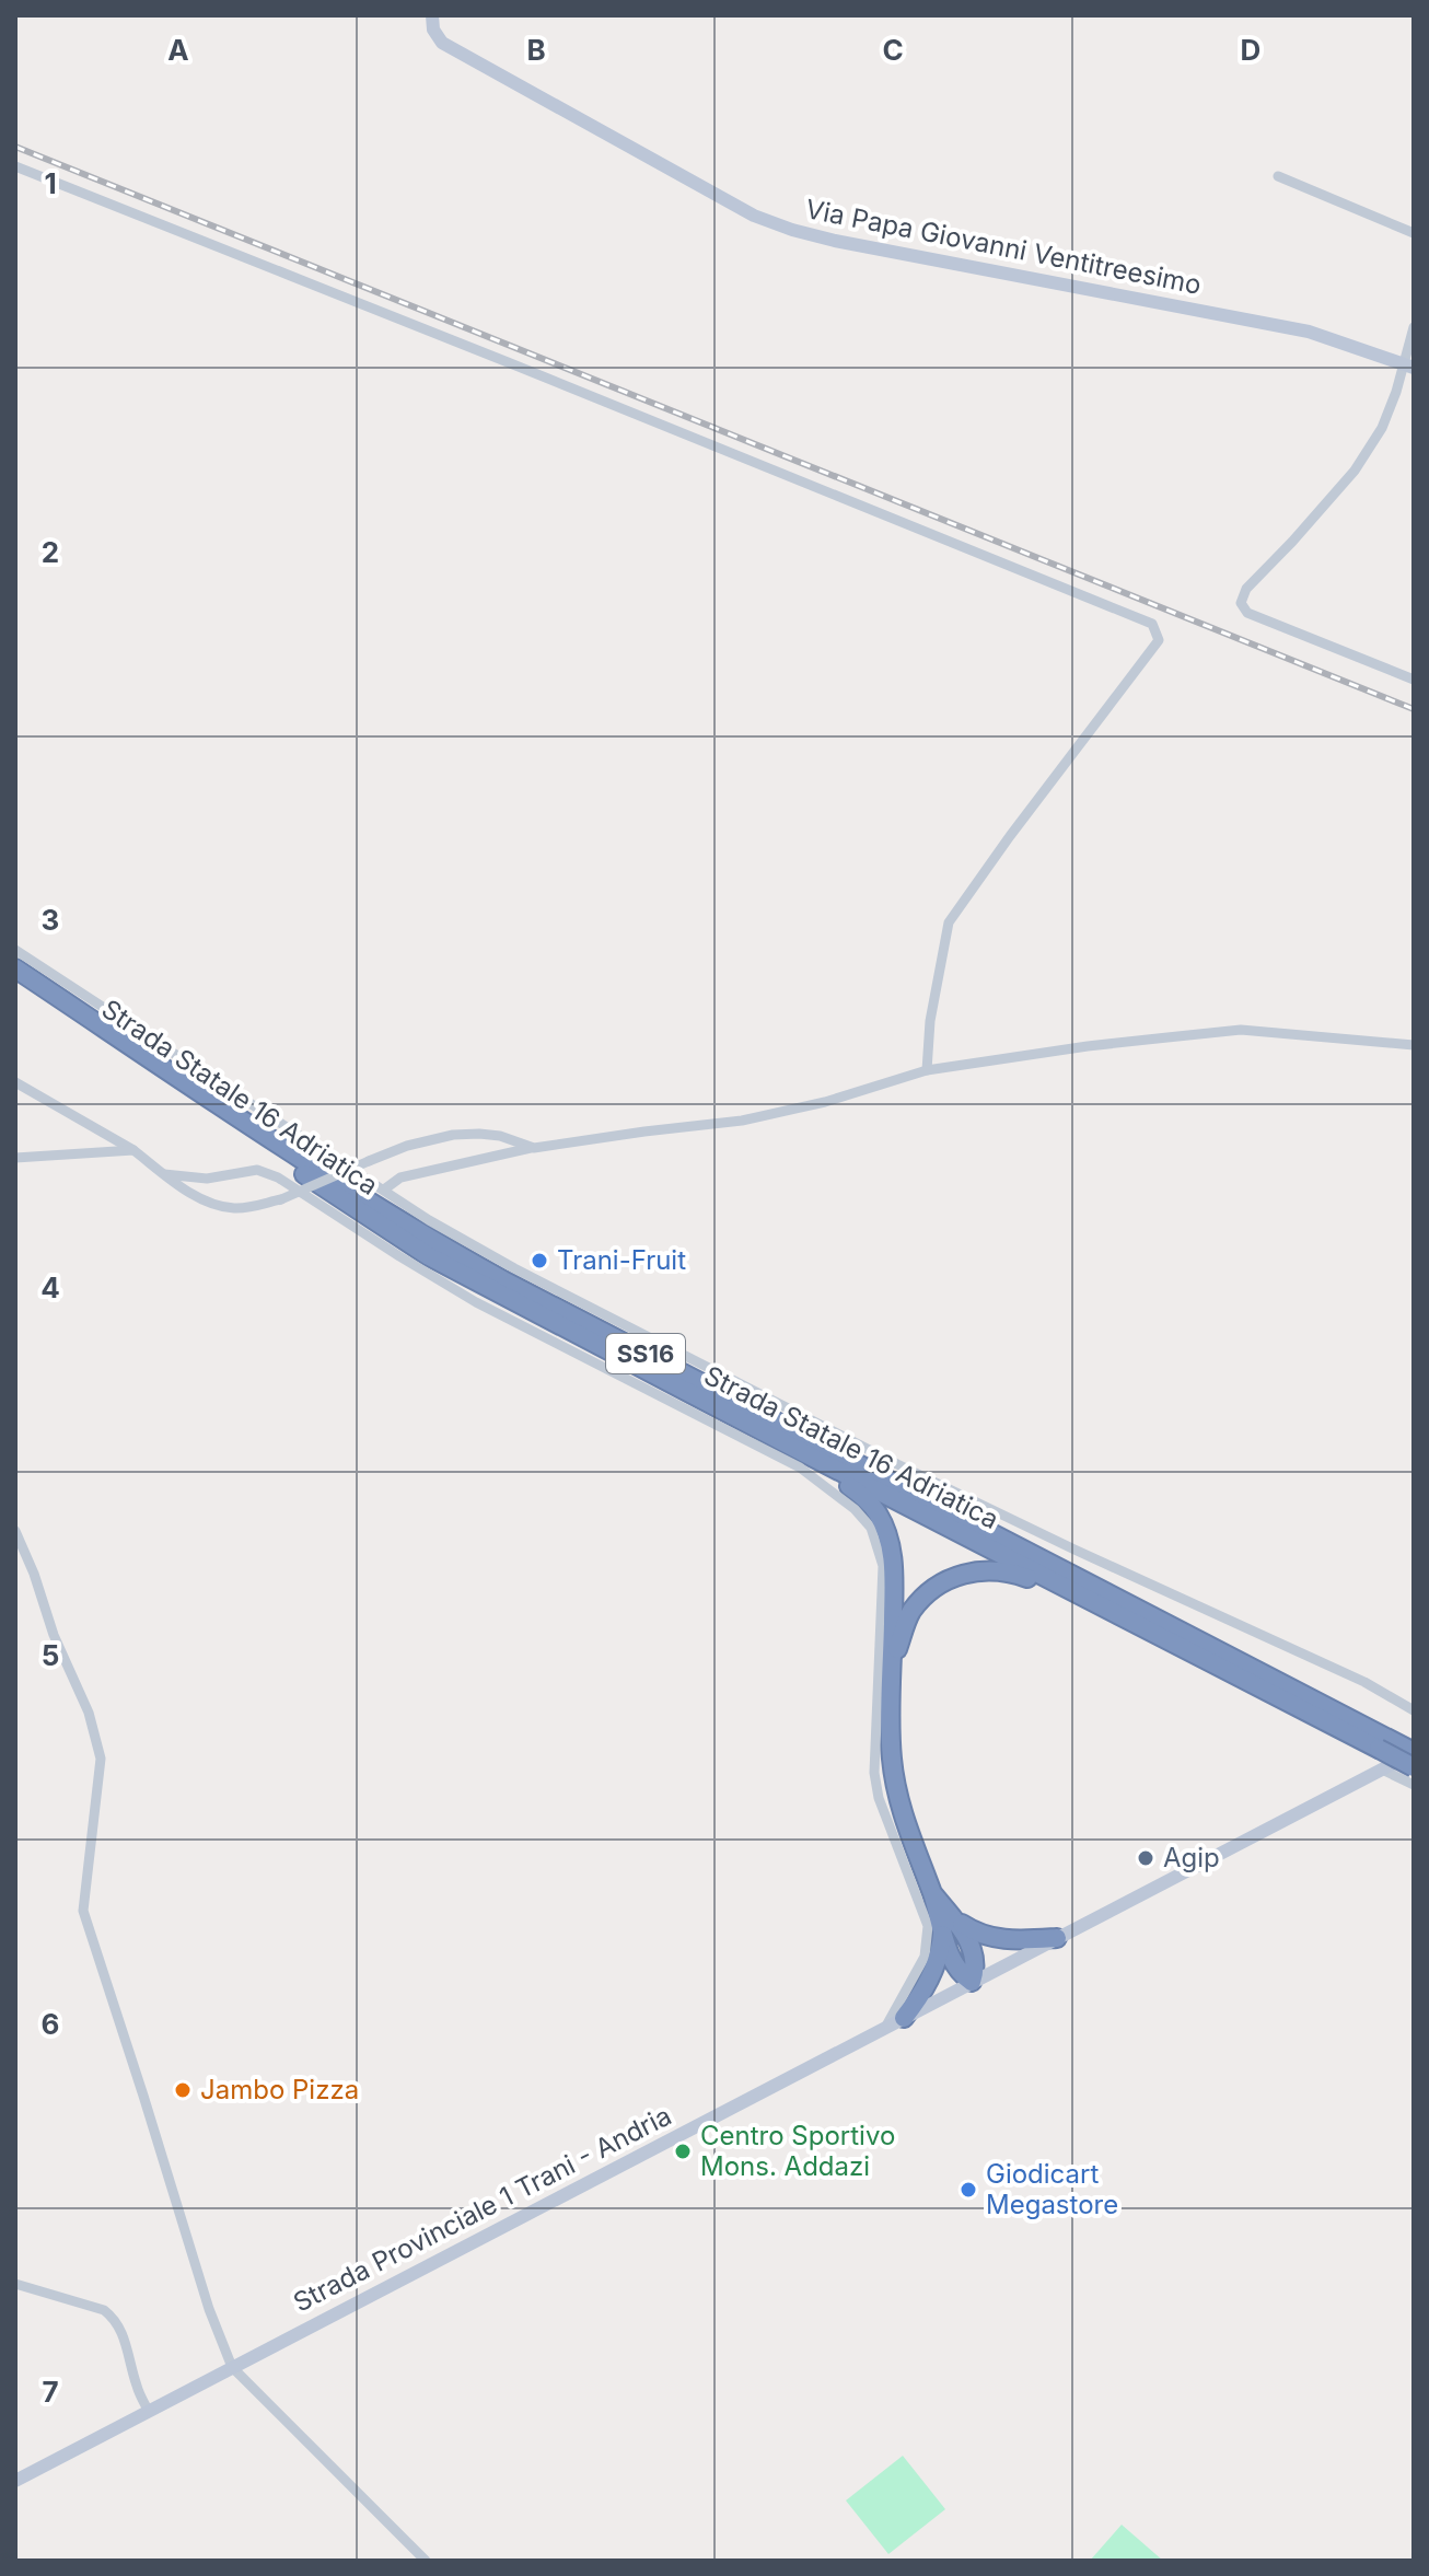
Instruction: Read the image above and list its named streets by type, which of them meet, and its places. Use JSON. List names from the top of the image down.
{
  "streets": {
    "highway": ["Strada Statale 16 Adriatica", "SS16"],
    "main road": ["Via Papa Giovanni Ventitreesimo", "Strada Provinciale 1 Trani - Andria"]
  },
  "crossings": [
    ["Strada Statale 16 Adriatica", "SS16"],
    ["Strada Statale 16 Adriatica", "Strada Provinciale 1 Trani - Andria"],
    ["SS16", "Strada Provinciale 1 Trani - Andria"]
  ],
  "places": [
    "Trani-Fruit",
    "Agip",
    "Jambo Pizza",
    "Centro Sportivo Mons. Addazi",
    "Giodicart Megastore"
  ],
  "grid": {
    "columns": [
      "A",
      "B",
      "C",
      "D"
    ],
    "rows": [
      "1",
      "2",
      "3",
      "4",
      "5",
      "6",
      "7"
    ]
  }
}
